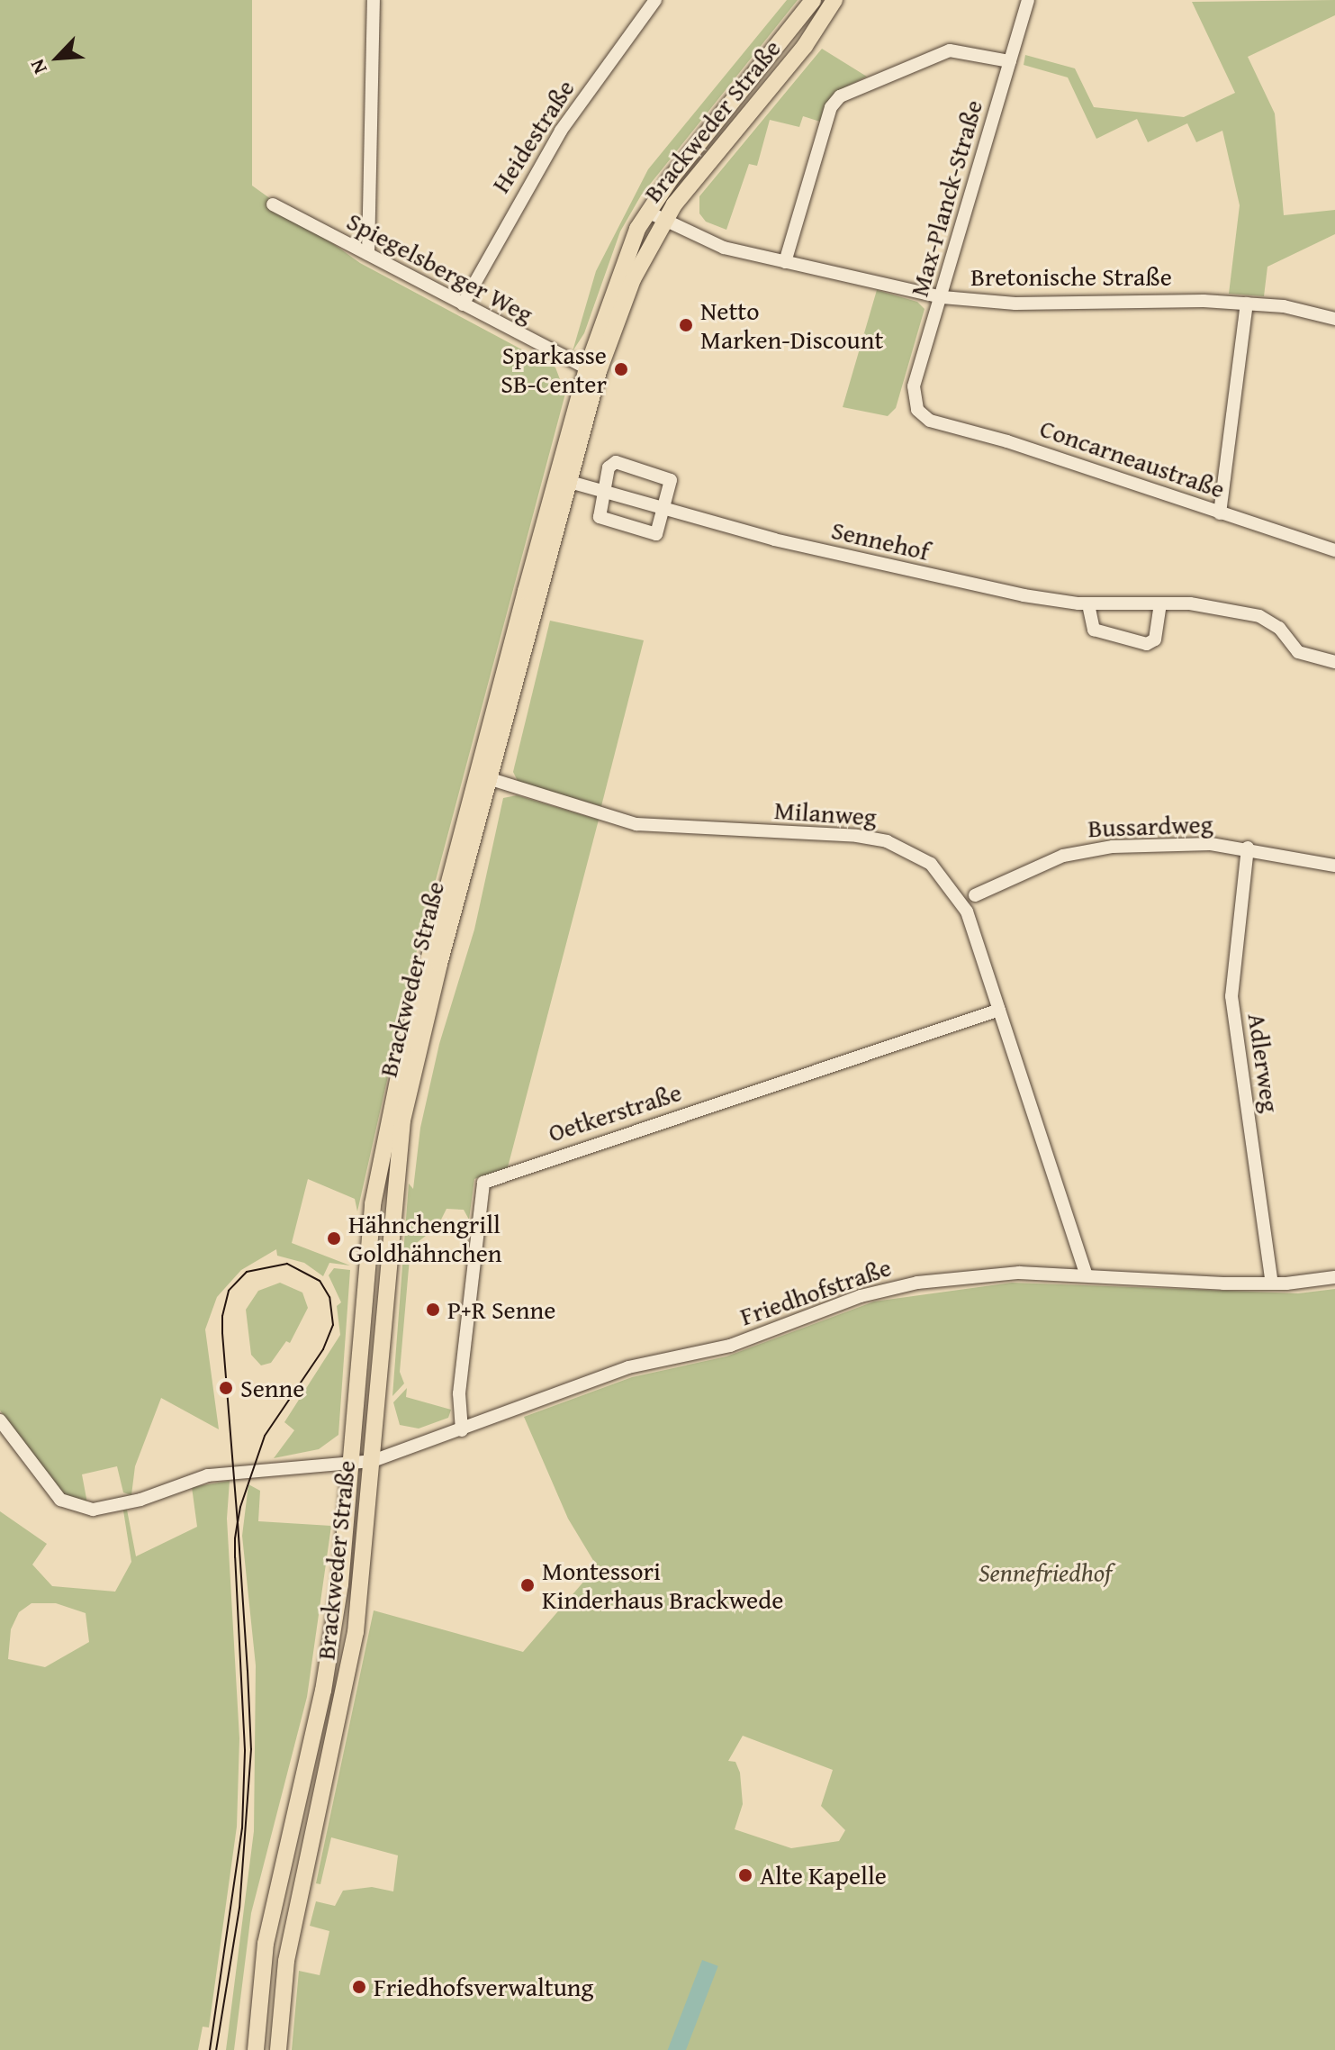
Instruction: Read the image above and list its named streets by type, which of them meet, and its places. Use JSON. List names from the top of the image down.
{
  "streets": {
    "main road": ["Brackweder Straße"],
    "street": [
      "Heidestraße",
      "Max-Planck-Straße",
      "Spiegelsberger Weg",
      "Bretonische Straße",
      "Concarneaustraße",
      "Sennehof",
      "Milanweg",
      "Bussardweg",
      "Adlerweg",
      "Oetkerstraße",
      "Friedhofstraße"
    ]
  },
  "crossings": [
    ["Brackweder Straße", "Spiegelsberger Weg"],
    ["Brackweder Straße", "Bretonische Straße"],
    ["Brackweder Straße", "Sennehof"],
    ["Brackweder Straße", "Milanweg"],
    ["Brackweder Straße", "Friedhofstraße"],
    ["Heidestraße", "Spiegelsberger Weg"],
    ["Max-Planck-Straße", "Bretonische Straße"],
    ["Max-Planck-Straße", "Concarneaustraße"],
    ["Milanweg", "Oetkerstraße"],
    ["Milanweg", "Friedhofstraße"],
    ["Bussardweg", "Adlerweg"],
    ["Adlerweg", "Friedhofstraße"],
    ["Oetkerstraße", "Friedhofstraße"]
  ],
  "parks": ["Sennefriedhof"],
  "places": [
    "Netto Marken-Discount",
    "Sparkasse SB-Center",
    "Hähnchengrill Goldhähnchen",
    "P+R Senne",
    "Senne",
    "Montessori Kinderhaus Brackwede",
    "Alte Kapelle",
    "Friedhofsverwaltung"
  ],
  "north": "bottom left"
}
